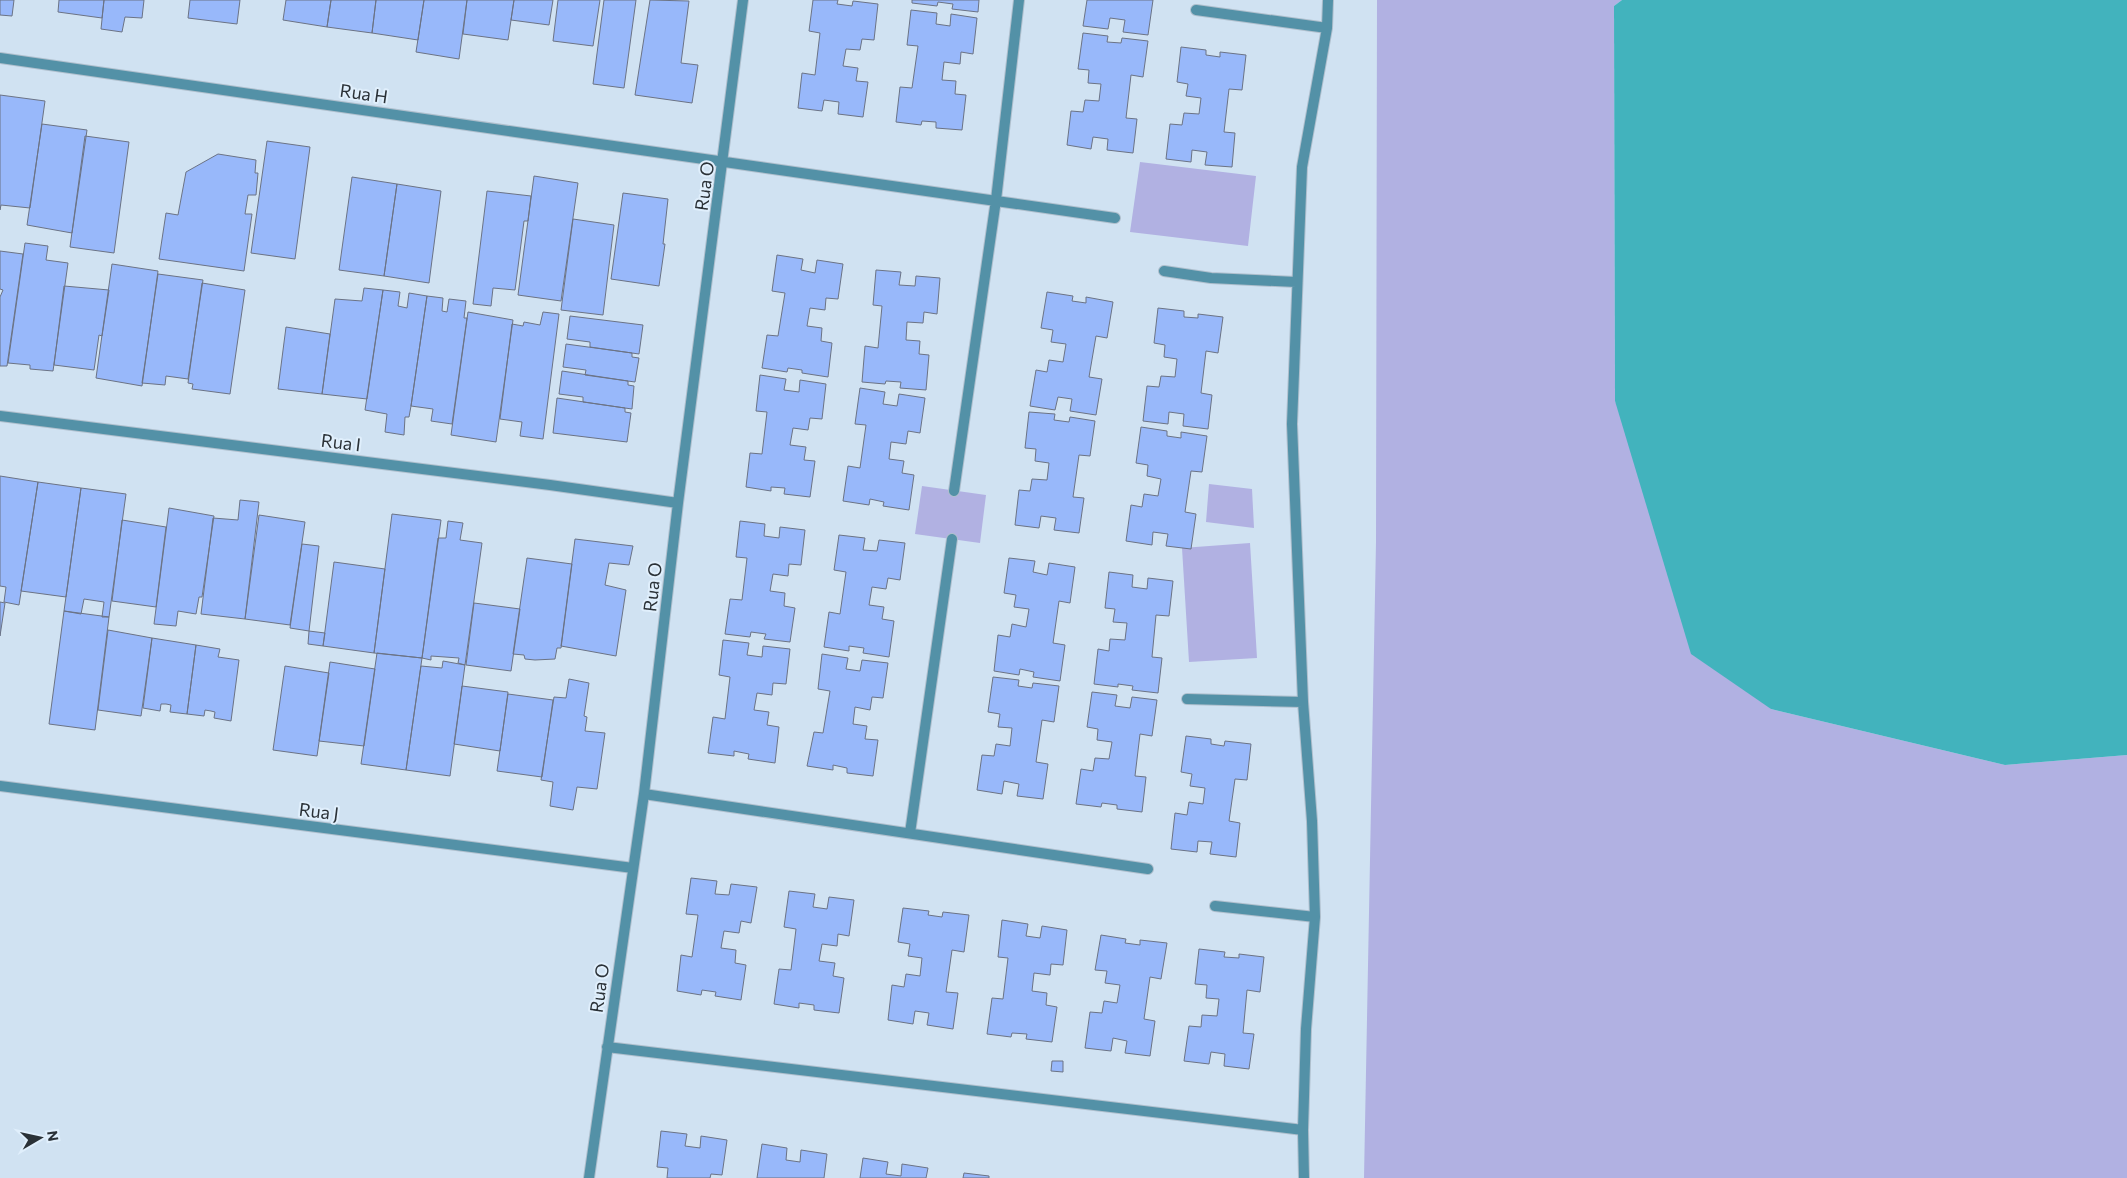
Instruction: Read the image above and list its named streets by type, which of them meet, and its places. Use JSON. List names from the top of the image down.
{
  "streets": {
    "street": [
      "Rua H",
      "Rua O",
      "Rua I",
      "Rua J"
    ]
  },
  "crossings": [
    ["Rua H", "Rua O"],
    ["Rua O", "Rua I"],
    ["Rua O", "Rua J"]
  ],
  "north": "right"
}
